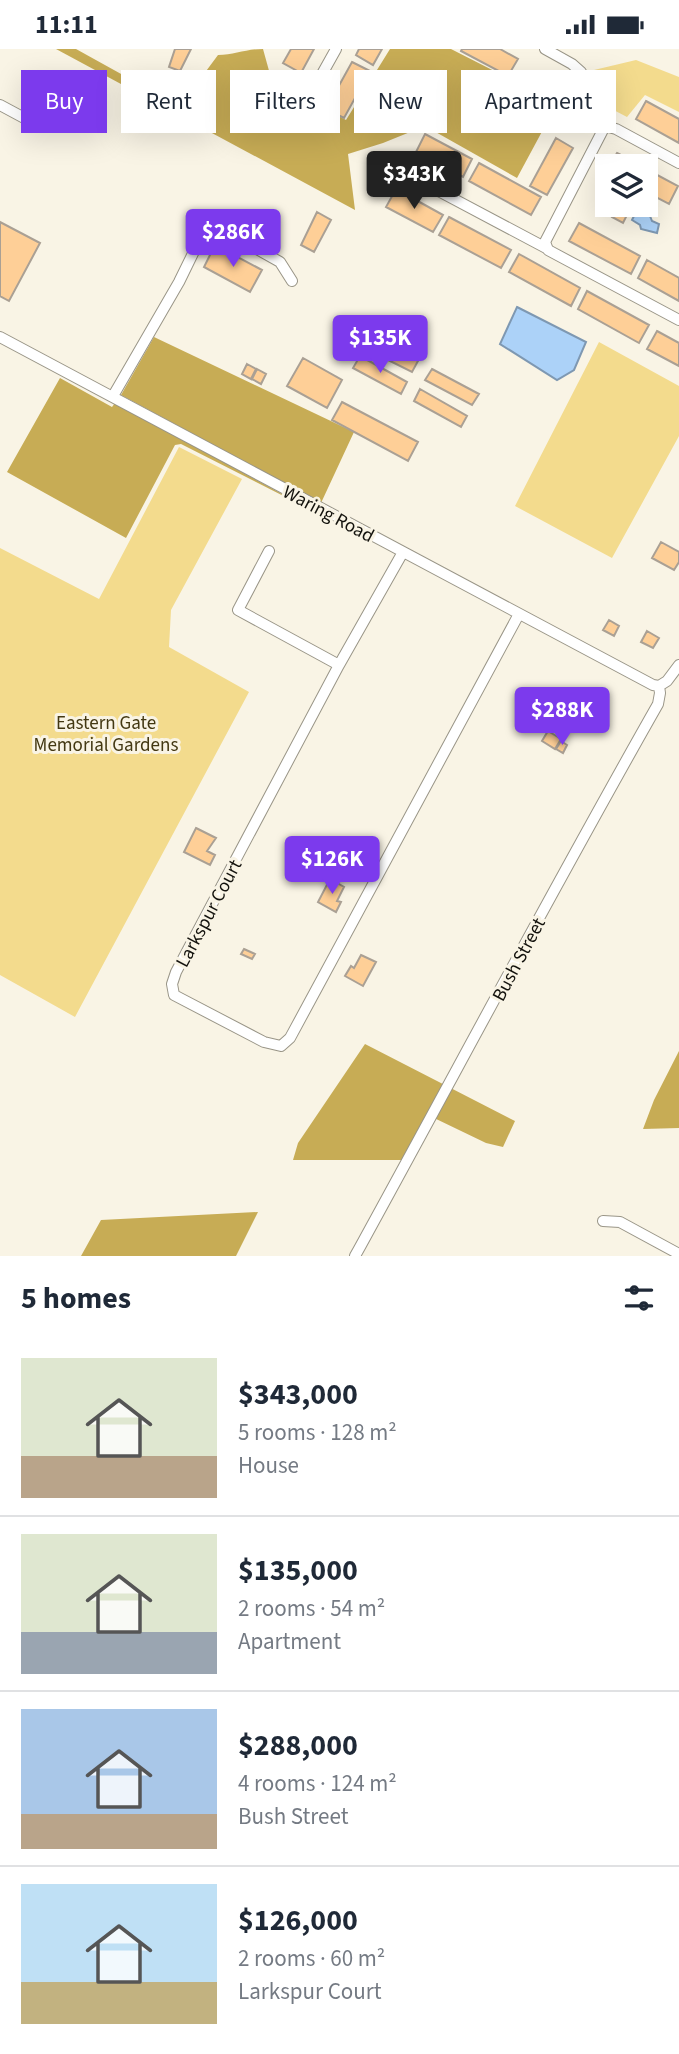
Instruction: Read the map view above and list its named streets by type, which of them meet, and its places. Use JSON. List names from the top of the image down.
{
  "streets": {
    "street": ["Waring Road", "Larkspur Court", "Bush Street"]
  },
  "crossings": [
    ["Waring Road", "Larkspur Court"],
    ["Waring Road", "Bush Street"]
  ],
  "parks": ["Eastern Gate Memorial Gardens"],
  "page": {
    "status": "11:11",
    "chip": [
      "Buy",
      "Rent",
      "Filters",
      "New",
      "Apartment"
    ],
    "price": [
      "$343K",
      "$286K",
      "$135K",
      "$288K",
      "$126K"
    ],
    "heading": "5 homes",
    "list": [
      {
        "name": "$343,000",
        "note": "5 rooms · 128 m² · House"
      },
      {
        "name": "$135,000",
        "note": "2 rooms · 54 m² · Apartment"
      },
      {
        "name": "$288,000",
        "note": "4 rooms · 124 m² · Bush Street"
      },
      {
        "name": "$126,000",
        "note": "2 rooms · 60 m² · Larkspur Court"
      }
    ]
  }
}
